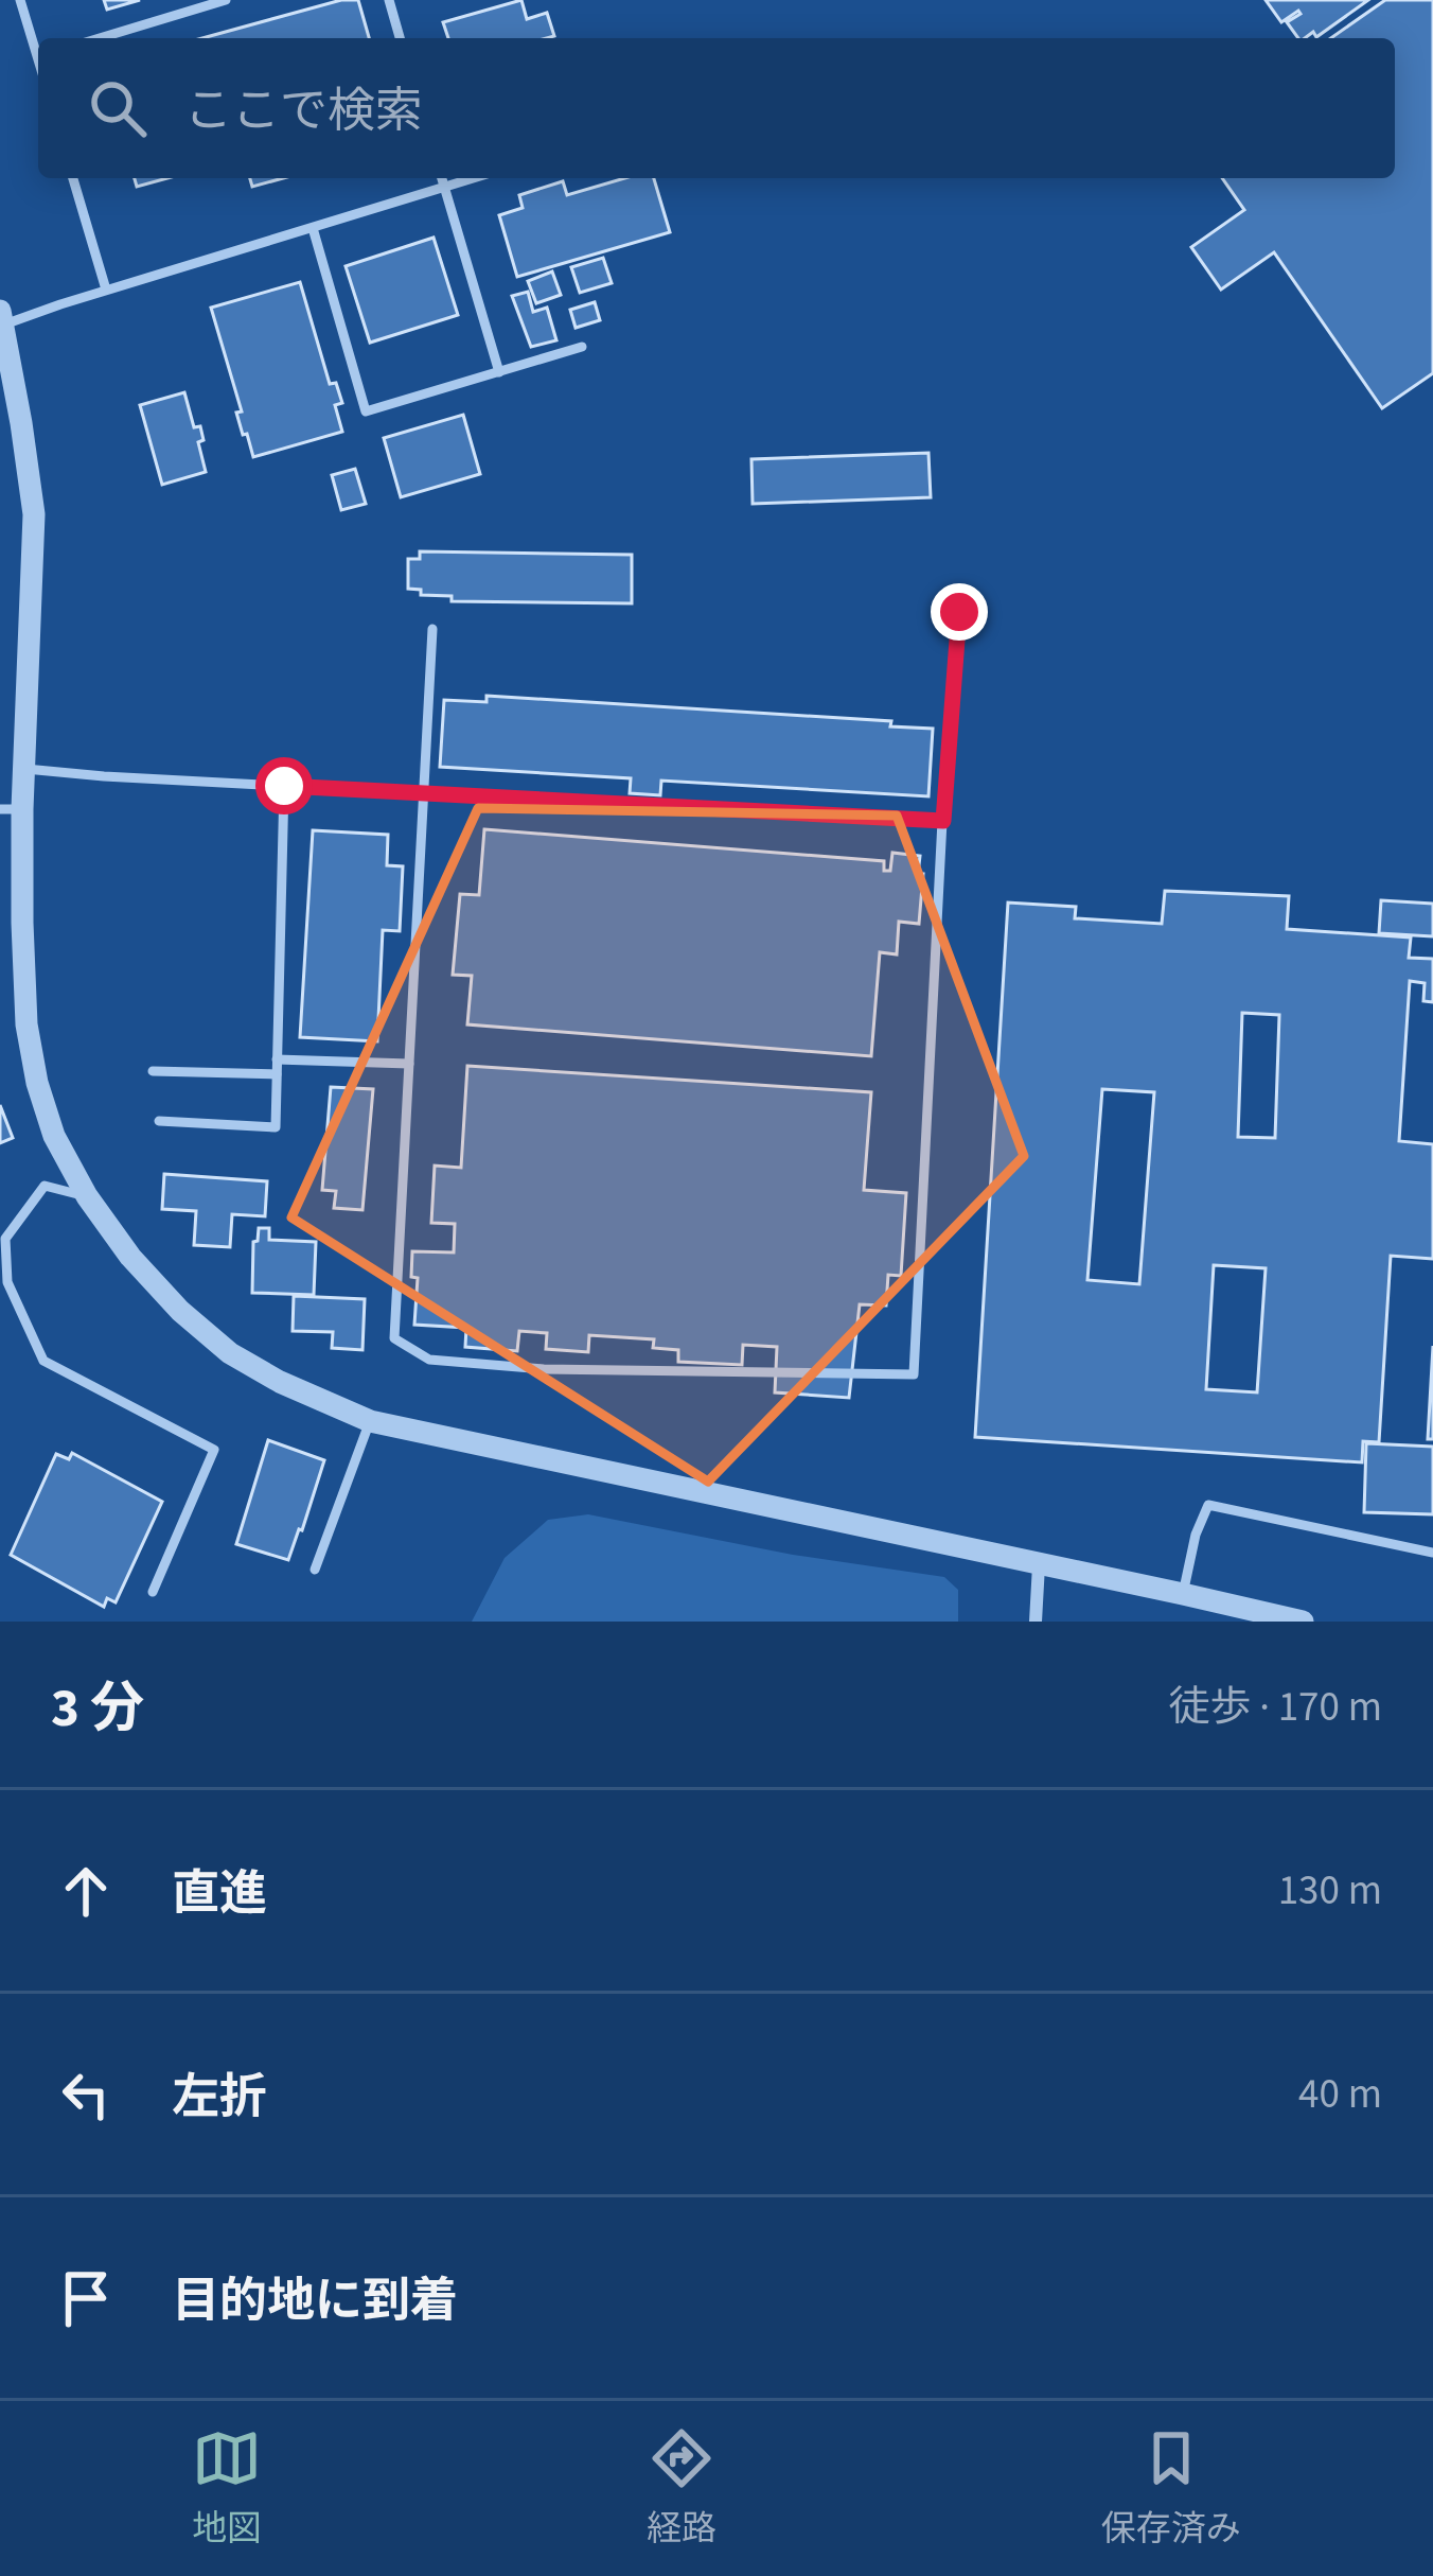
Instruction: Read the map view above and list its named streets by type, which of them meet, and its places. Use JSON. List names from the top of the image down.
{
  "page": {
    "search": "ここで検索",
    "heading": ["3 分", "徒歩 · 170 m"],
    "list": [
      ["直進", "130 m"],
      ["左折", "40 m"],
      "目的地に到着"
    ],
    "nav": ["地図", "経路", "保存済み"]
  }
}
